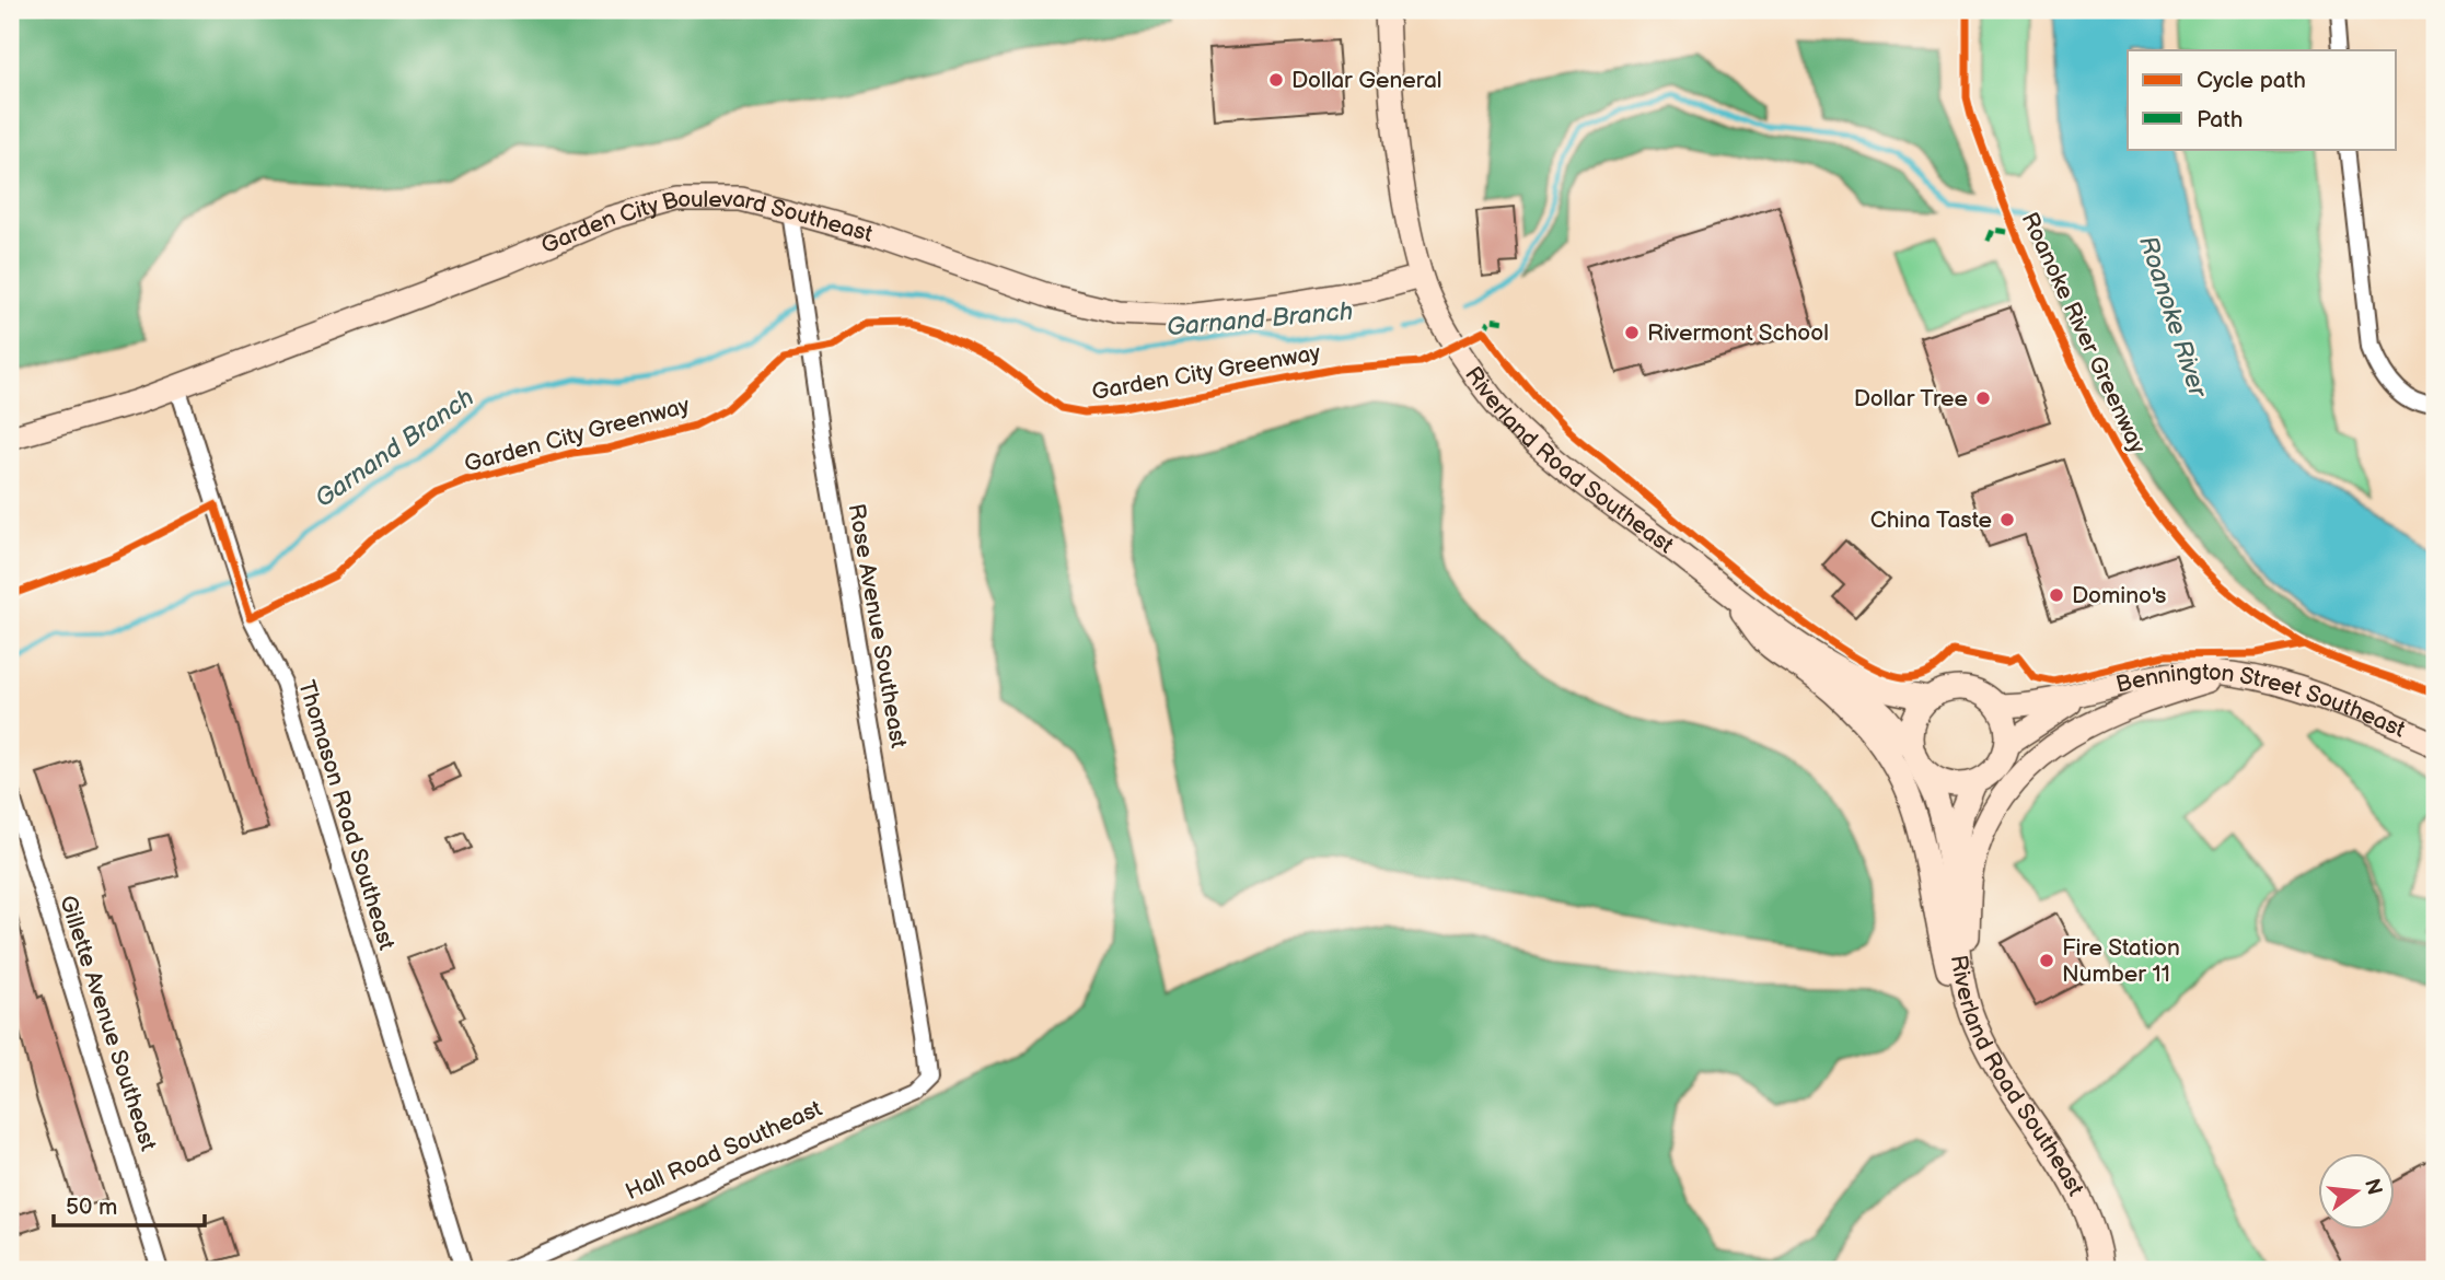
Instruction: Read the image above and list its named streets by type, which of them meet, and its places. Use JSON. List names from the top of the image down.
{
  "streets": {
    "main road": ["Garden City Boulevard Southeast", "Riverland Road Southeast", "Bennington Street Southeast"],
    "street": [
      "Rose Avenue Southeast",
      "Thomason Road Southeast",
      "Gillette Avenue Southeast",
      "Hall Road Southeast"
    ],
    "cycle path": ["Roanoke River Greenway", "Garden City Greenway"]
  },
  "crossings": [
    ["Garden City Boulevard Southeast", "Riverland Road Southeast"],
    ["Garden City Boulevard Southeast", "Rose Avenue Southeast"],
    ["Garden City Boulevard Southeast", "Thomason Road Southeast"],
    ["Riverland Road Southeast", "Bennington Street Southeast"],
    ["Rose Avenue Southeast", "Hall Road Southeast"]
  ],
  "water": ["Roanoke River", "Garnand Branch"],
  "places": [
    "Dollar General",
    "Rivermont School",
    "Dollar Tree",
    "China Taste",
    "Domino's",
    "Fire Station Number 11"
  ],
  "legend": ["Cycle path", "Path"],
  "scale_bar": "50 m",
  "north": "right"
}
